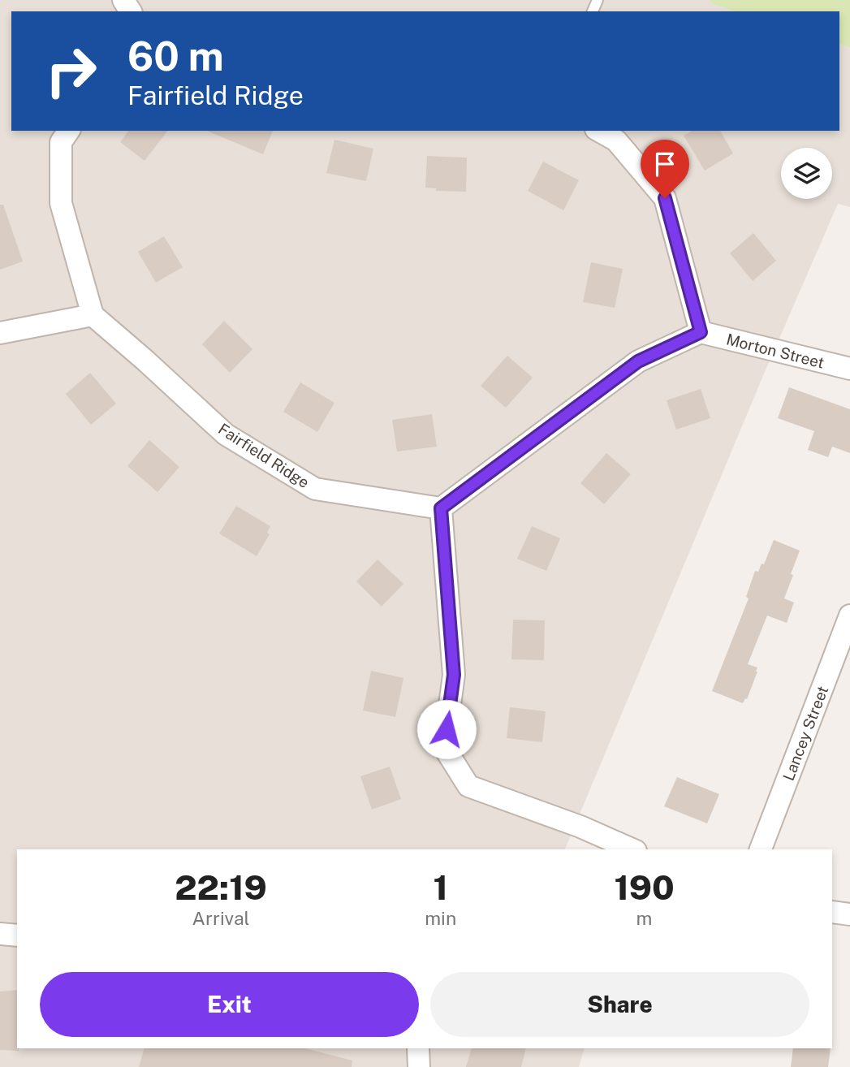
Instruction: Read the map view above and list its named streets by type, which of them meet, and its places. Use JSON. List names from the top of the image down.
{
  "streets": {
    "street": ["Morton Street", "Fairfield Ridge", "Lancey Street"]
  },
  "page": {
    "turn": ["60 m", "Fairfield Ridge"],
    "eta": [
      "22:19",
      "Arrival",
      "1",
      "min",
      "190",
      "m"
    ],
    "buttons": ["Exit", "Share"]
  }
}
